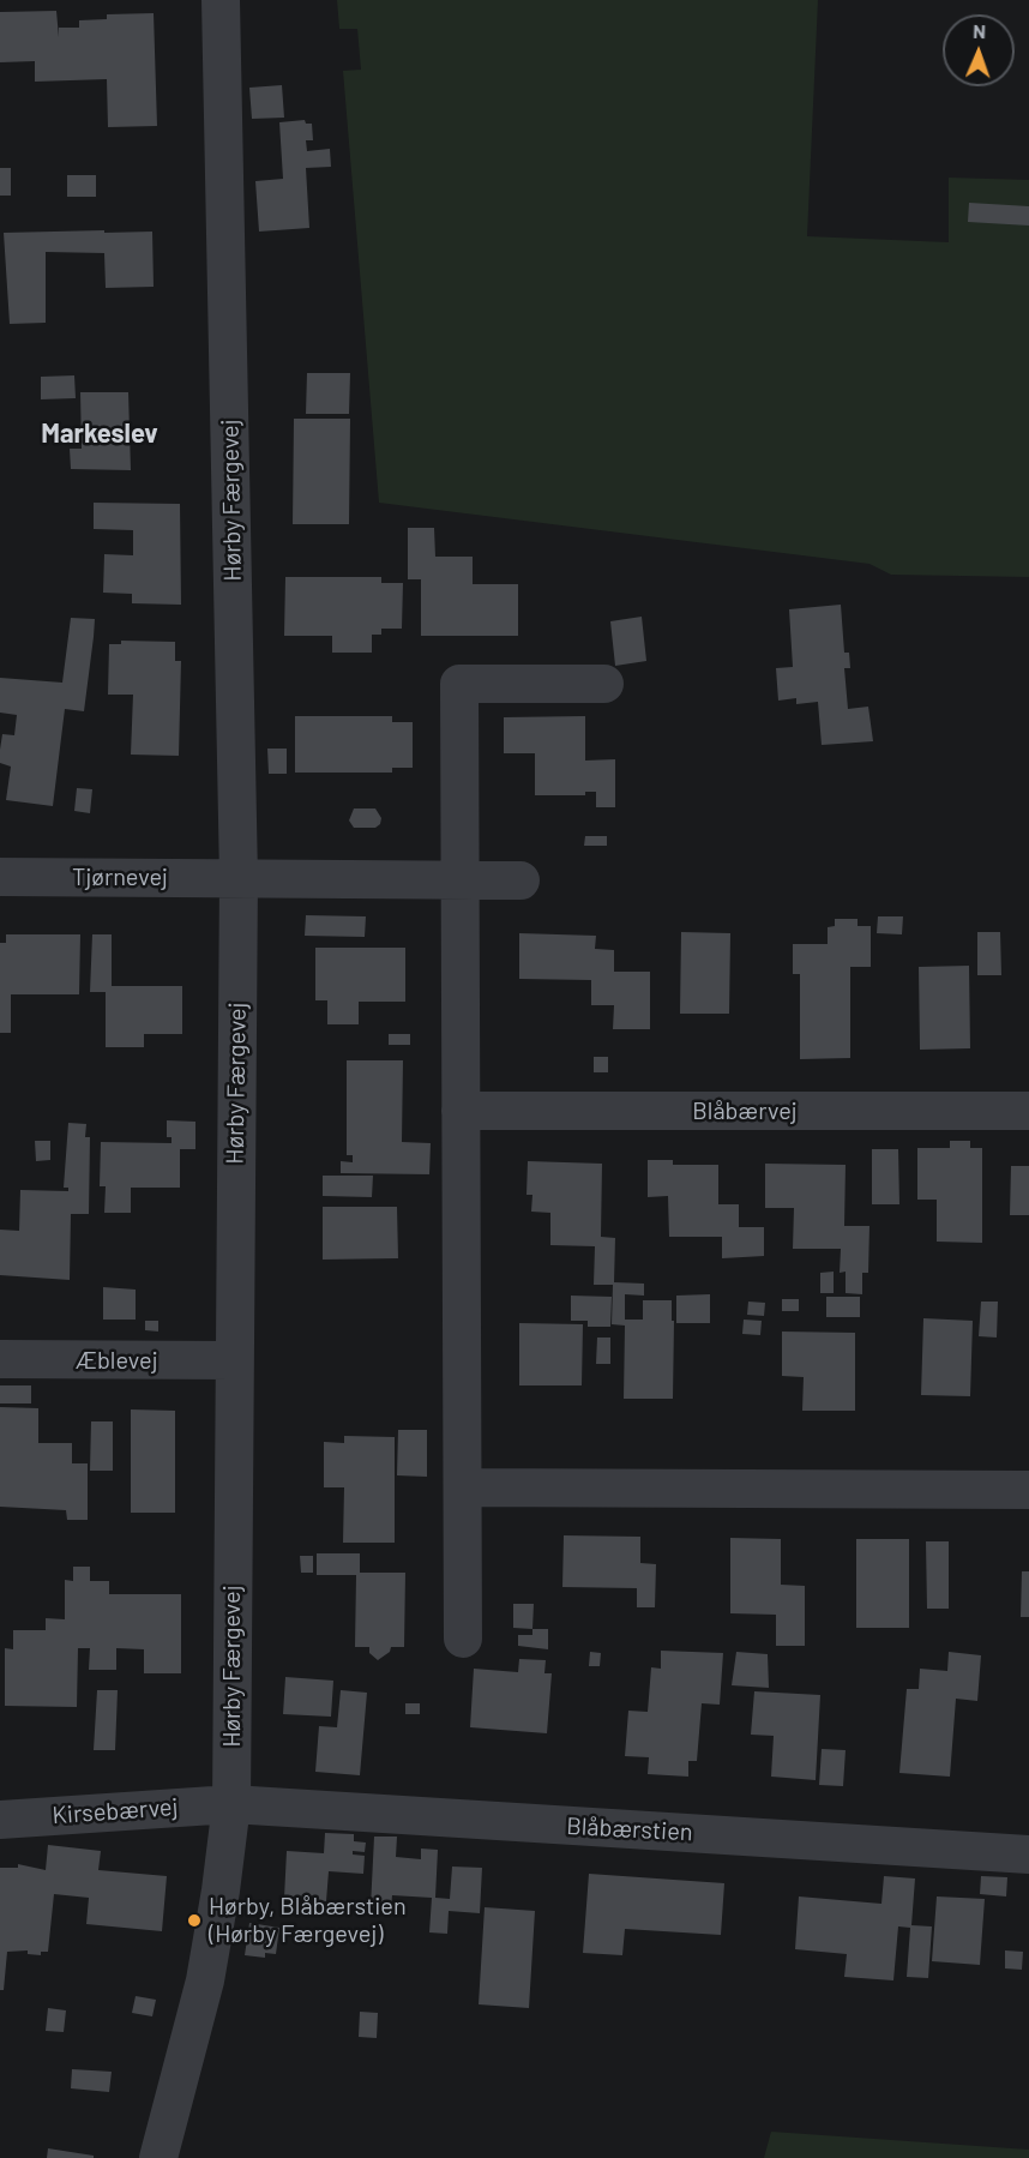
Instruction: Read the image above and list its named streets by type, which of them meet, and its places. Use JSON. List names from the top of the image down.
{
  "streets": {
    "street": [
      "Hørby Færgevej",
      "Tjørnevej",
      "Blåbærvej",
      "Æblevej",
      "Kirsebærvej",
      "Blåbærstien"
    ]
  },
  "crossings": [
    ["Hørby Færgevej", "Tjørnevej"],
    ["Hørby Færgevej", "Æblevej"],
    ["Hørby Færgevej", "Kirsebærvej"],
    ["Hørby Færgevej", "Blåbærstien"],
    ["Kirsebærvej", "Blåbærstien"]
  ],
  "districts": ["Markeslev"],
  "places": ["Hørby, Blåbærstien (Hørby Færgevej)"],
  "north": "top"
}
